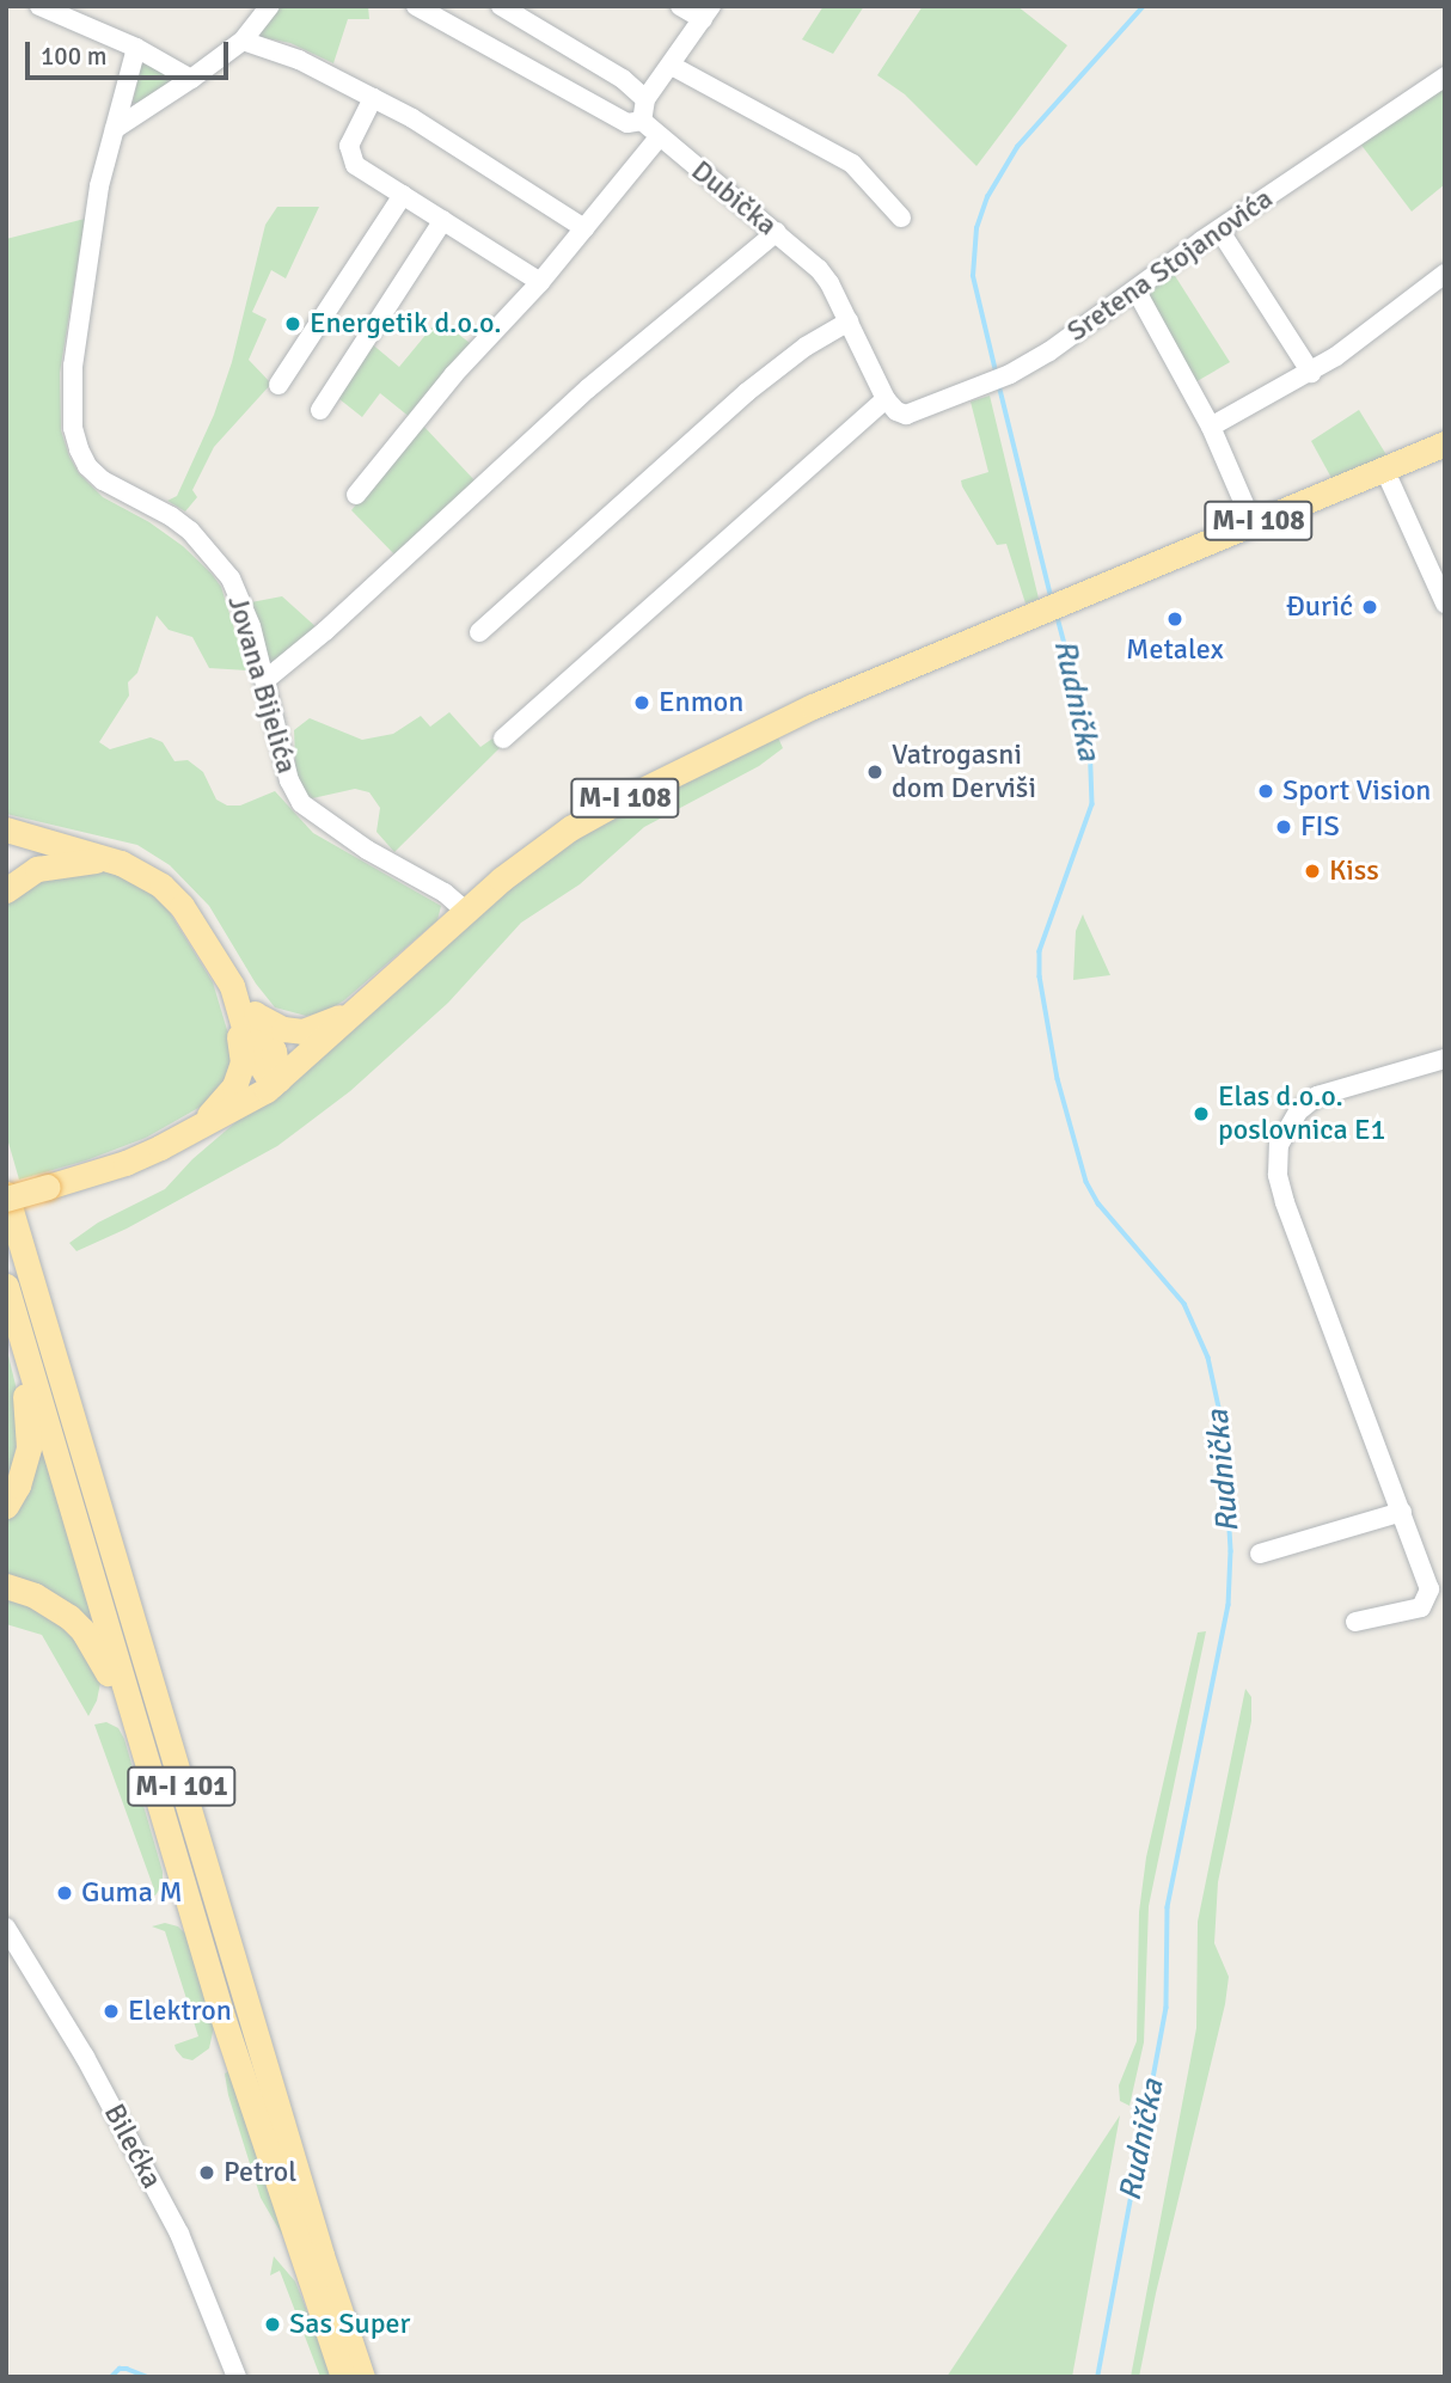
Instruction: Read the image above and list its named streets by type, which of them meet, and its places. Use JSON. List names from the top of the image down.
{
  "streets": {
    "main road": ["M-I 108", "M-I 101"],
    "street": [
      "Dubička",
      "Sretena Stojanovića",
      "Jovana Bijelića",
      "Bilećka"
    ]
  },
  "crossings": [
    ["Dubička", "Sretena Stojanovića"],
    ["M-I 108", "Jovana Bijelića"],
    ["M-I 108", "M-I 101"]
  ],
  "water": ["Rudnička"],
  "places": [
    "Energetik d.o.o.",
    "Đurić",
    "Metalex",
    "Enmon",
    "Vatrogasni dom Derviši",
    "Sport Vision",
    "FIS",
    "Kiss",
    "Elas d.o.o. poslovnica E1",
    "Guma M",
    "Elektron",
    "Petrol",
    "Sas Super"
  ],
  "scale_bar": "100 m"
}
